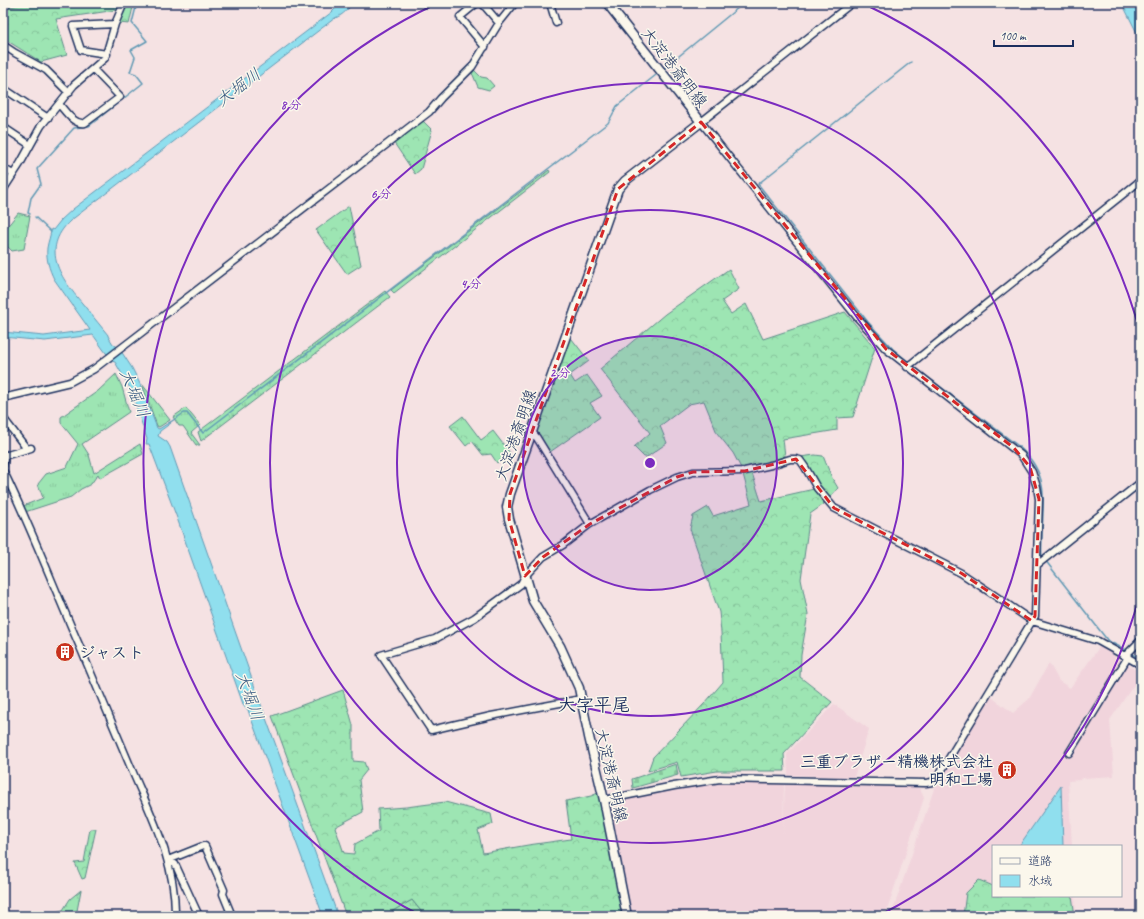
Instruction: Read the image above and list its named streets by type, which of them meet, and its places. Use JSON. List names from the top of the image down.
{
  "streets": {
    "main road": ["大淀港斎明線"]
  },
  "districts": ["大字平尾"],
  "water": ["大堀川"],
  "places": {
    "building": ["ジャスト", "三重ブラザー精機株式会社 明和工場"]
  },
  "legend": ["道路", "水域"],
  "scale_bar": "100 m",
  "rings": [
    "8 分",
    "6 分",
    "4 分",
    "2 分"
  ]
}
